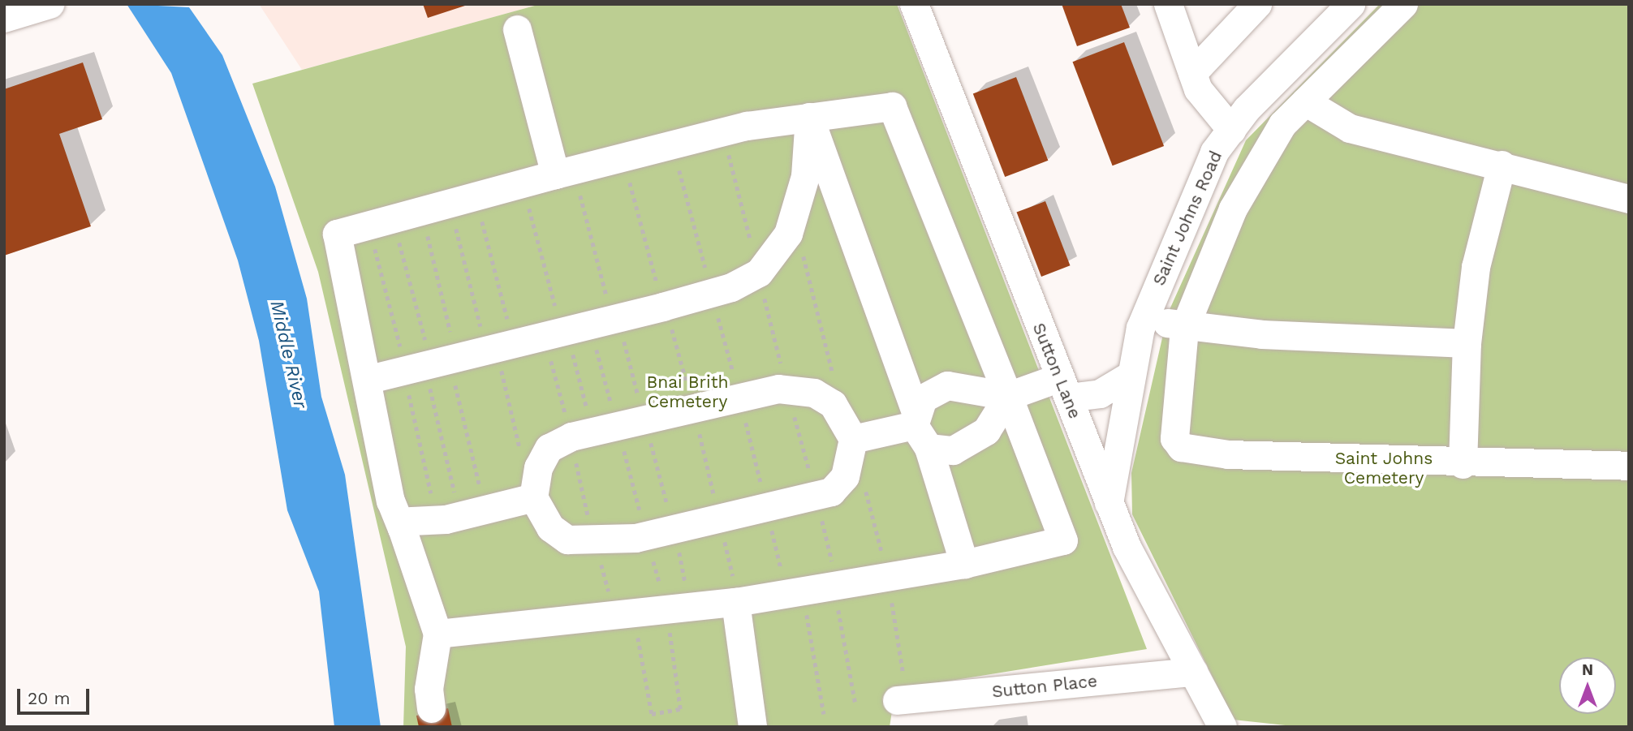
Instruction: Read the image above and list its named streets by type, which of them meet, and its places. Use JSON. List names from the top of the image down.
{
  "streets": {
    "street": ["Saint Johns Road", "Sutton Lane", "Sutton Place"]
  },
  "crossings": [
    ["Saint Johns Road", "Sutton Lane"],
    ["Sutton Lane", "Sutton Place"]
  ],
  "water": ["Middle River"],
  "parks": ["Bnai Brith Cemetery", "Saint Johns Cemetery"],
  "scale_bar": "20 m",
  "north": "top"
}
